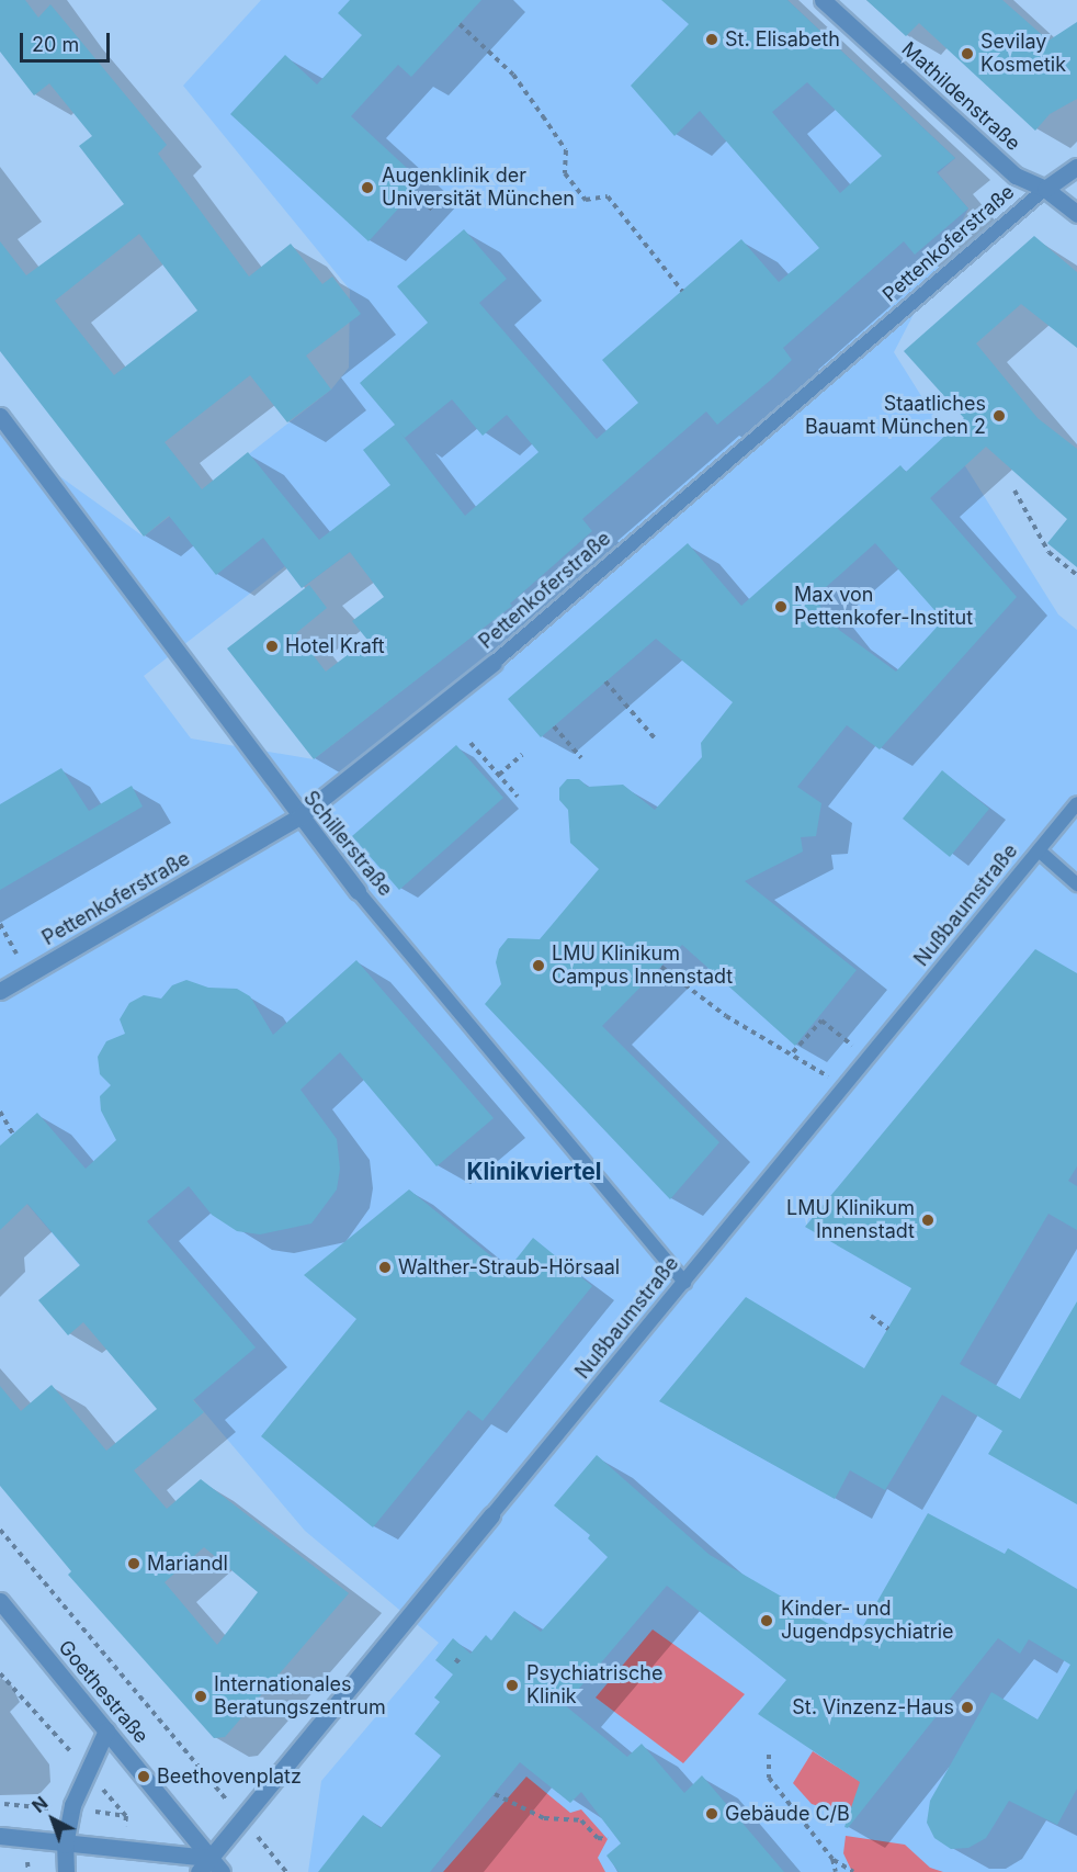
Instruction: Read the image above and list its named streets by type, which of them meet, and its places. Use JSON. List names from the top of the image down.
{
  "streets": {
    "street": [
      "Mathildenstraße",
      "Pettenkoferstraße",
      "Schillerstraße",
      "Nußbaumstraße",
      "Goethestraße"
    ]
  },
  "crossings": [
    ["Mathildenstraße", "Pettenkoferstraße"],
    ["Pettenkoferstraße", "Schillerstraße"],
    ["Schillerstraße", "Nußbaumstraße"],
    ["Nußbaumstraße", "Goethestraße"]
  ],
  "districts": ["Klinikviertel"],
  "places": [
    "St. Elisabeth",
    "Sevilay Kosmetik",
    "Augenklinik der Universität München",
    "Staatliches Bauamt München 2",
    "Max von Pettenkofer-Institut",
    "Hotel Kraft",
    "LMU Klinikum Campus Innenstadt",
    "LMU Klinikum Innenstadt",
    "Walther-Straub-Hörsaal",
    "Mariandl",
    "Kinder- und Jugendpsychiatrie",
    "Psychiatrische Klinik",
    "Internationales Beratungszentrum",
    "St. Vinzenz-Haus",
    "Beethovenplatz",
    "Gebäude C/B"
  ],
  "scale_bar": "20 m",
  "north": "top left"
}
